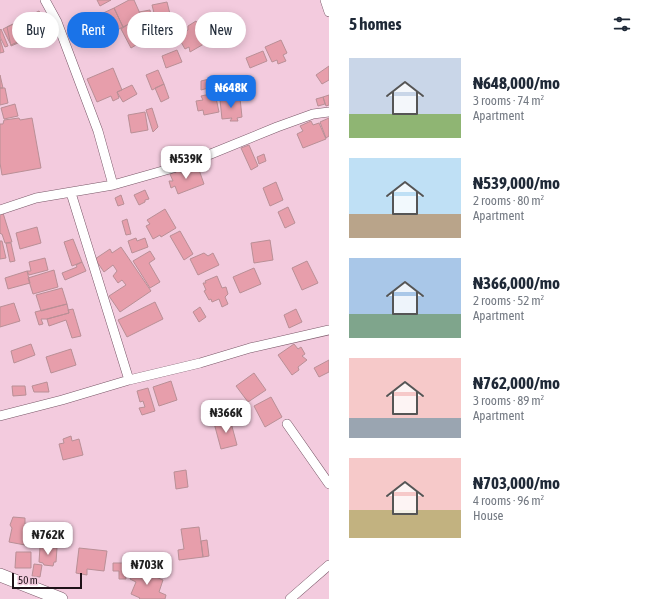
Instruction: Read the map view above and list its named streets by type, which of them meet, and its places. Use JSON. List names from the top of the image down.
{
  "scale_bar": "50 m",
  "page": {
    "heading": "5 homes",
    "chip": [
      "Buy",
      "Rent",
      "Filters",
      "New"
    ],
    "list": [
      {
        "name": "₦648,000/mo",
        "note": "3 rooms · 74 m² · Apartment"
      },
      {
        "name": "₦539,000/mo",
        "note": "2 rooms · 80 m² · Apartment"
      },
      {
        "name": "₦366,000/mo",
        "note": "2 rooms · 52 m² · Apartment"
      },
      {
        "name": "₦762,000/mo",
        "note": "3 rooms · 89 m² · Apartment"
      },
      {
        "name": "₦703,000/mo",
        "note": "4 rooms · 96 m² · House"
      }
    ],
    "price": [
      "₦648K",
      "₦539K",
      "₦366K",
      "₦762K",
      "₦703K"
    ],
    "scale": "50 m"
  }
}
